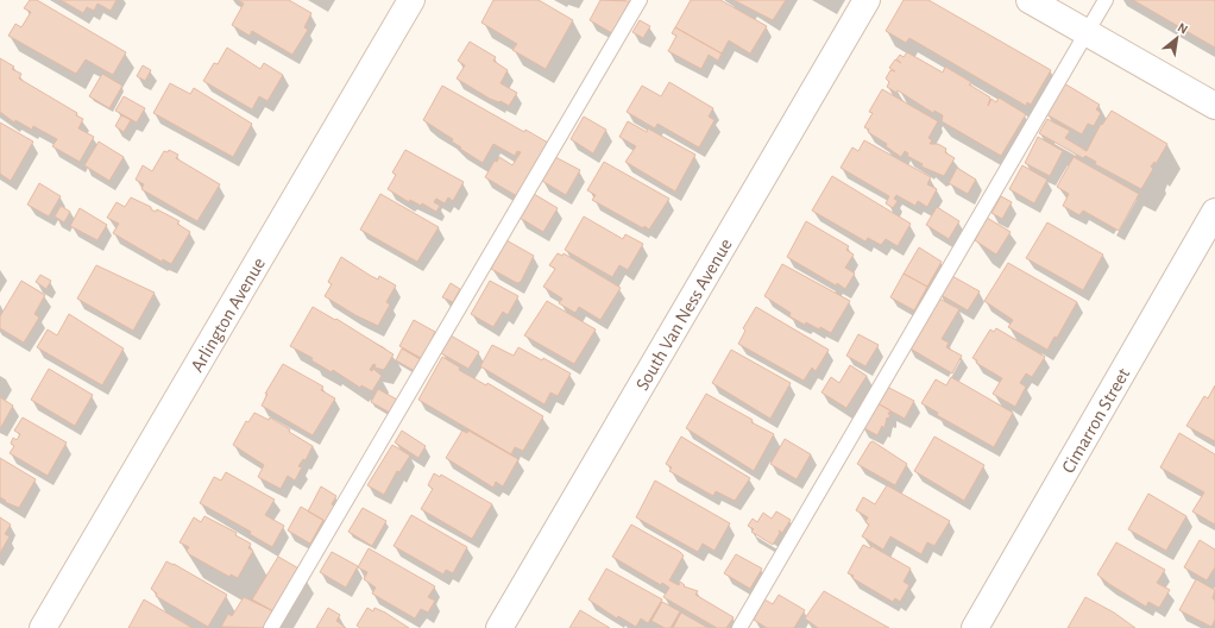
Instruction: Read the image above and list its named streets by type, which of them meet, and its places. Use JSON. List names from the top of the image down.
{
  "streets": {
    "street": ["Arlington Avenue", "South Van Ness Avenue", "Cimarron Street"]
  },
  "north": "top right"
}
